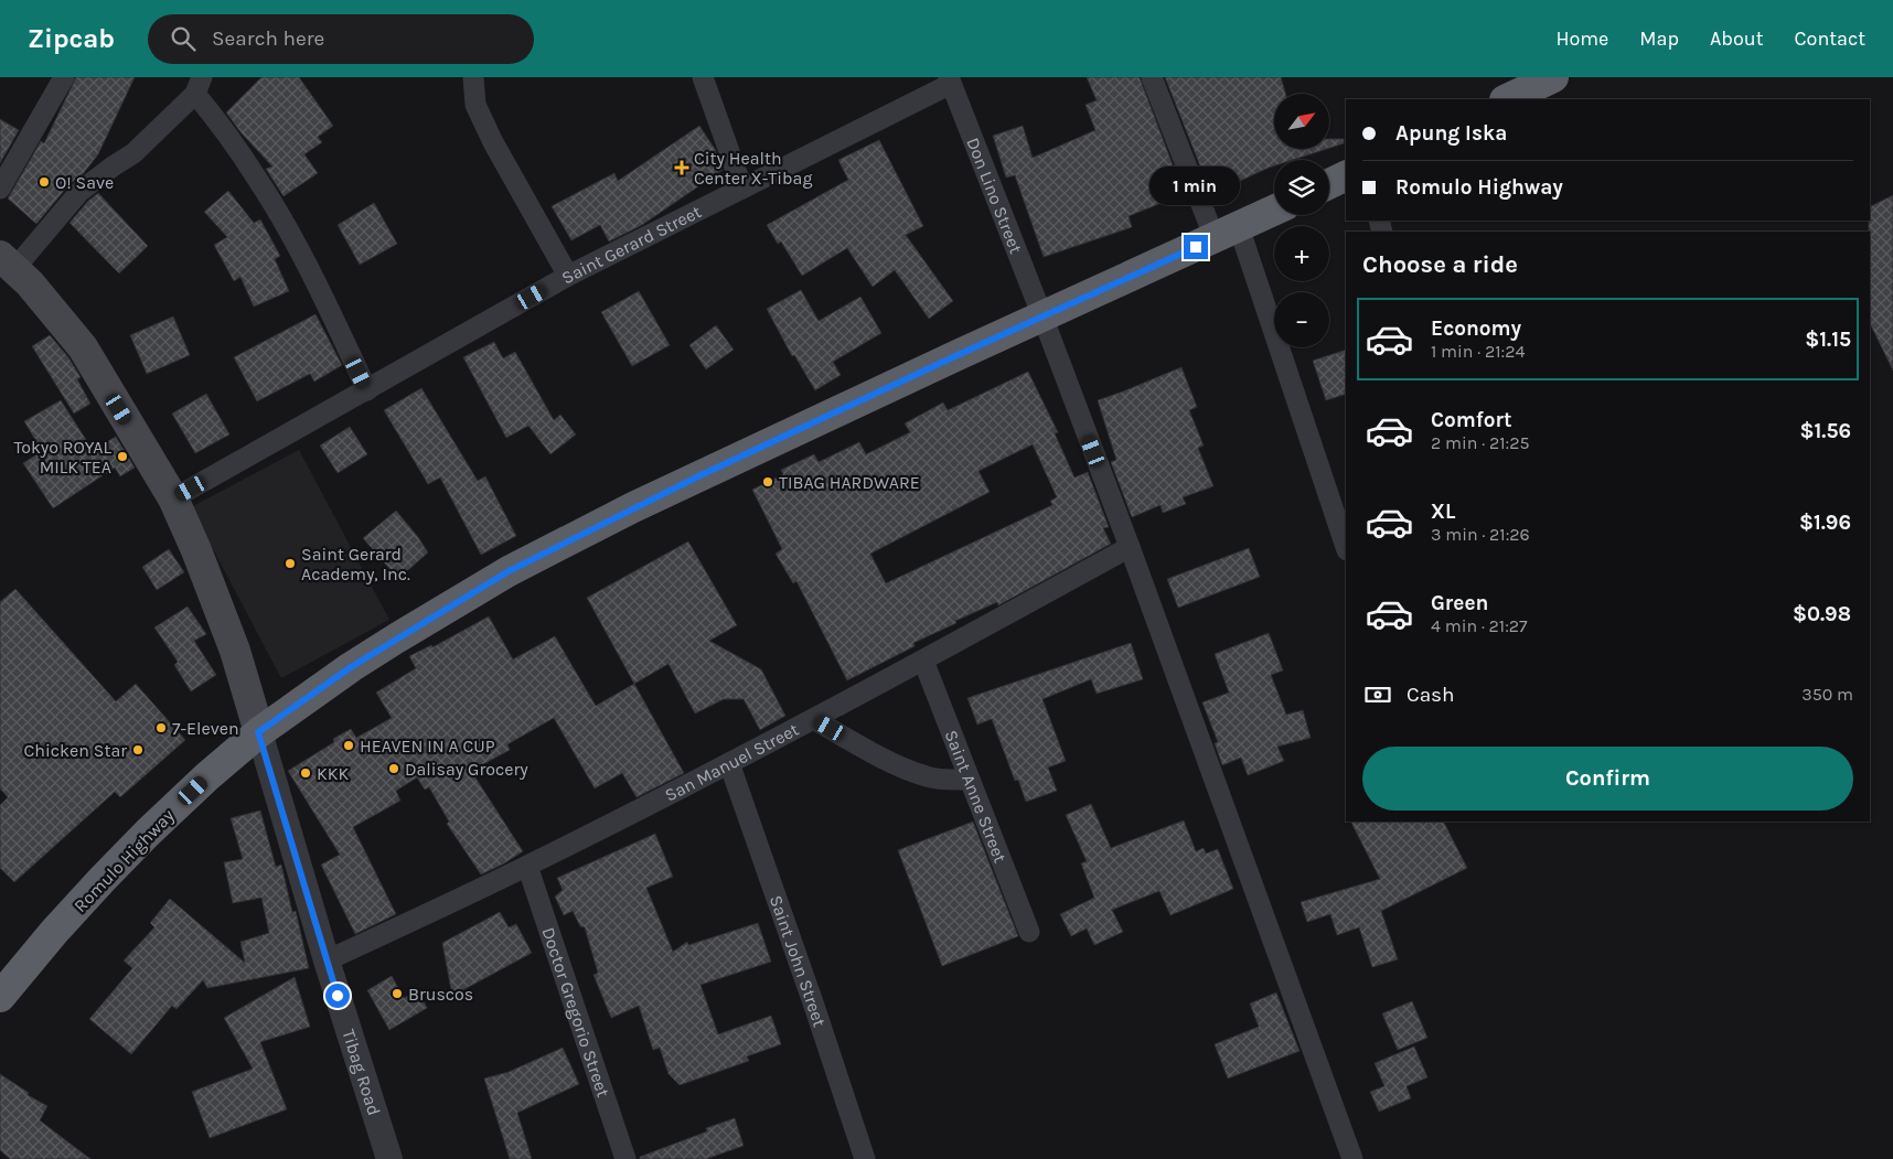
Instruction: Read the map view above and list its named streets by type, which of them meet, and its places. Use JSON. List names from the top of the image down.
{
  "streets": {
    "highway": ["Romulo Highway"],
    "street": [
      "Don Lino Street",
      "Saint Gerard Street",
      "San Manuel Street",
      "Saint Anne Street",
      "Saint John Street",
      "Doctor Gregorio Street",
      "Tibag Road"
    ]
  },
  "crossings": [
    ["Don Lino Street", "Saint Gerard Street"],
    ["Don Lino Street", "San Manuel Street"],
    ["Don Lino Street", "Romulo Highway"],
    ["San Manuel Street", "Saint Anne Street"],
    ["San Manuel Street", "Saint John Street"],
    ["San Manuel Street", "Doctor Gregorio Street"],
    ["San Manuel Street", "Tibag Road"],
    ["Romulo Highway", "Tibag Road"]
  ],
  "places": {
    "health": ["City Health Center X-Tibag"],
    "other": [
      "O! Save",
      "Tokyo ROYAL MILK TEA",
      "TIBAG HARDWARE",
      "Saint Gerard Academy, Inc.",
      "7-Eleven",
      "HEAVEN IN A CUP",
      "Chicken Star",
      "Dalisay Grocery",
      "KKK",
      "Bruscos"
    ]
  },
  "north": "top right",
  "page": {
    "header": "Zipcab",
    "search": "Search here",
    "nav": [
      "Home",
      "Map",
      "About",
      "Contact"
    ],
    "map_buttons": ["+", "−"],
    "banner": ["Apung Iska", "Romulo Highway"],
    "bubble": "1 min",
    "heading": "Choose a ride",
    "list": [
      {
        "name": "Economy",
        "note": "1 min · 21:24",
        "value": "$1.15"
      },
      {
        "name": "Comfort",
        "note": "2 min · 21:25",
        "value": "$1.56"
      },
      {
        "name": "XL",
        "note": "3 min · 21:26",
        "value": "$1.96"
      },
      {
        "name": "Green",
        "note": "4 min · 21:27",
        "value": "$0.98"
      }
    ],
    "pay": ["Cash", "350 m"],
    "buttons": "Confirm"
  }
}
